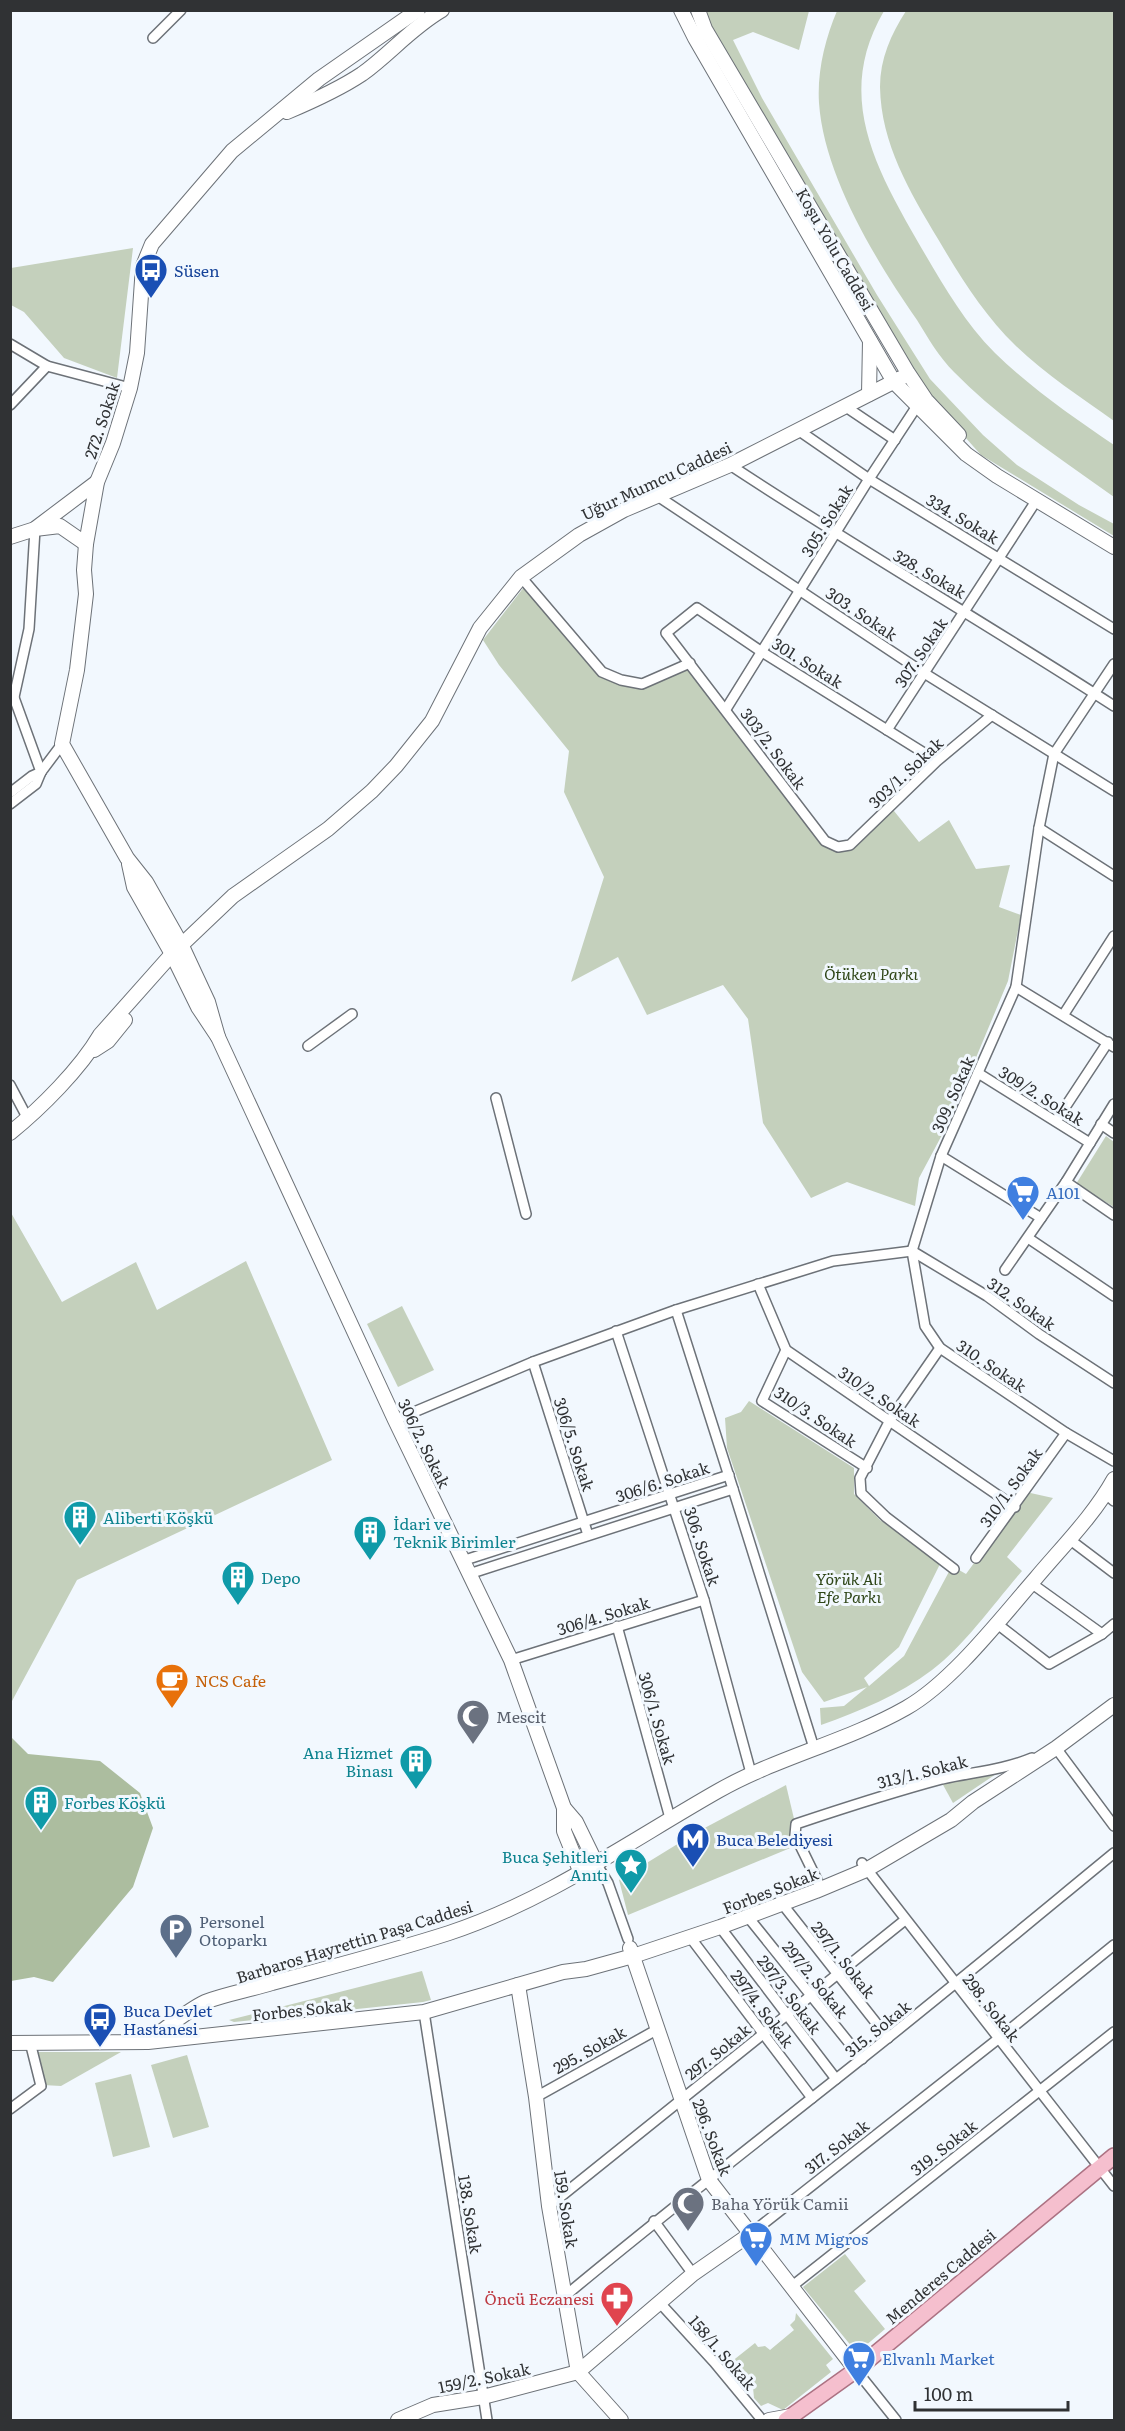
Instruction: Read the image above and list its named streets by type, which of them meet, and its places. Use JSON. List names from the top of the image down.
{
  "streets": {
    "main road": [
      "Koşu Yolu Caddesi",
      "272. Sokak",
      "Uğur Mumcu Caddesi",
      "306/2. Sokak",
      "Forbes Sokak",
      "Barbaros Hayrettin Paşa Caddesi",
      "296. Sokak",
      "317. Sokak",
      "159. Sokak",
      "Menderes Caddesi",
      "159/2. Sokak"
    ],
    "street": [
      "334. Sokak",
      "305. Sokak",
      "328. Sokak",
      "303. Sokak",
      "307. Sokak",
      "301. Sokak",
      "303/2. Sokak",
      "303/1. Sokak",
      "309. Sokak",
      "309/2. Sokak",
      "312. Sokak",
      "310. Sokak",
      "310/2. Sokak",
      "310/3. Sokak",
      "306/5. Sokak",
      "306/6. Sokak",
      "310/1. Sokak",
      "306. Sokak",
      "306/4. Sokak",
      "306/1. Sokak",
      "313/1. Sokak",
      "297/1. Sokak",
      "297/2. Sokak",
      "297/3. Sokak",
      "298. Sokak",
      "297/4. Sokak",
      "315. Sokak",
      "295. Sokak",
      "297. Sokak",
      "319. Sokak",
      "138. Sokak",
      "158/1. Sokak"
    ]
  },
  "crossings": [
    ["Koşu Yolu Caddesi", "Uğur Mumcu Caddesi"],
    ["Koşu Yolu Caddesi", "305. Sokak"],
    ["Koşu Yolu Caddesi", "307. Sokak"],
    ["272. Sokak", "306/2. Sokak"],
    ["Uğur Mumcu Caddesi", "334. Sokak"],
    ["Uğur Mumcu Caddesi", "328. Sokak"],
    ["Uğur Mumcu Caddesi", "303. Sokak"],
    ["Uğur Mumcu Caddesi", "306/2. Sokak"],
    ["334. Sokak", "305. Sokak"],
    ["334. Sokak", "307. Sokak"],
    ["305. Sokak", "328. Sokak"],
    ["305. Sokak", "303. Sokak"],
    ["305. Sokak", "301. Sokak"],
    ["305. Sokak", "303/2. Sokak"],
    ["328. Sokak", "307. Sokak"],
    ["328. Sokak", "309. Sokak"],
    ["303. Sokak", "307. Sokak"],
    ["303. Sokak", "303/1. Sokak"],
    ["303. Sokak", "309. Sokak"],
    ["307. Sokak", "301. Sokak"],
    ["301. Sokak", "303/2. Sokak"],
    ["301. Sokak", "303/1. Sokak"],
    ["303/2. Sokak", "303/1. Sokak"],
    ["309. Sokak", "309/2. Sokak"],
    ["309. Sokak", "312. Sokak"],
    ["309. Sokak", "310. Sokak"],
    ["312. Sokak", "310. Sokak"],
    ["310. Sokak", "310/3. Sokak"],
    ["310. Sokak", "310/1. Sokak"],
    ["310/2. Sokak", "310/3. Sokak"],
    ["310/2. Sokak", "310/1. Sokak"],
    ["306/2. Sokak", "306/6. Sokak"],
    ["306/2. Sokak", "306/4. Sokak"],
    ["306/2. Sokak", "Barbaros Hayrettin Paşa Caddesi"],
    ["306/5. Sokak", "306/6. Sokak"],
    ["306/6. Sokak", "306. Sokak"],
    ["306. Sokak", "306/4. Sokak"],
    ["306. Sokak", "Barbaros Hayrettin Paşa Caddesi"],
    ["306/4. Sokak", "306/1. Sokak"],
    ["306/1. Sokak", "Barbaros Hayrettin Paşa Caddesi"],
    ["313/1. Sokak", "Forbes Sokak"],
    ["Forbes Sokak", "Barbaros Hayrettin Paşa Caddesi"],
    ["Forbes Sokak", "297/1. Sokak"],
    ["Forbes Sokak", "297/2. Sokak"],
    ["Forbes Sokak", "297/3. Sokak"],
    ["Forbes Sokak", "298. Sokak"],
    ["Forbes Sokak", "297/4. Sokak"],
    ["Forbes Sokak", "296. Sokak"],
    ["Forbes Sokak", "159. Sokak"],
    ["Forbes Sokak", "138. Sokak"],
    ["297/1. Sokak", "315. Sokak"],
    ["297/1. Sokak", "297. Sokak"],
    ["297/2. Sokak", "315. Sokak"],
    ["297/2. Sokak", "297. Sokak"],
    ["297/3. Sokak", "315. Sokak"],
    ["297/3. Sokak", "297. Sokak"],
    ["298. Sokak", "315. Sokak"],
    ["298. Sokak", "297. Sokak"],
    ["298. Sokak", "317. Sokak"],
    ["298. Sokak", "319. Sokak"],
    ["298. Sokak", "Menderes Caddesi"],
    ["297/4. Sokak", "315. Sokak"],
    ["297/4. Sokak", "297. Sokak"],
    ["315. Sokak", "296. Sokak"],
    ["315. Sokak", "159. Sokak"],
    ["295. Sokak", "296. Sokak"],
    ["295. Sokak", "159. Sokak"],
    ["297. Sokak", "296. Sokak"],
    ["297. Sokak", "159. Sokak"],
    ["296. Sokak", "317. Sokak"],
    ["296. Sokak", "319. Sokak"],
    ["296. Sokak", "Menderes Caddesi"],
    ["317. Sokak", "159. Sokak"],
    ["317. Sokak", "158/1. Sokak"],
    ["317. Sokak", "159/2. Sokak"],
    ["159. Sokak", "159/2. Sokak"],
    ["138. Sokak", "159/2. Sokak"]
  ],
  "parks": ["Ötüken Parkı", "Yörük Ali Efe Parkı"],
  "places": {
    "bus stop": ["Süsen", "Buca Devlet Hastanesi"],
    "supermarket": ["A101", "MM Migros", "Elvanlı Market"],
    "building": [
      "Aliberti Köşkü",
      "İdari ve Teknik Birimler",
      "Depo",
      "Ana Hizmet Binası",
      "Forbes Köşkü"
    ],
    "cafe": ["NCS Cafe"],
    "mosque": ["Mescit", "Baha Yörük Camii"],
    "metro station": ["Buca Belediyesi"],
    "place": ["Buca Şehitleri Anıtı"],
    "parking": ["Personel Otoparkı"],
    "pharmacy": ["Öncü Eczanesi"]
  },
  "scale_bar": "100 m"
}
